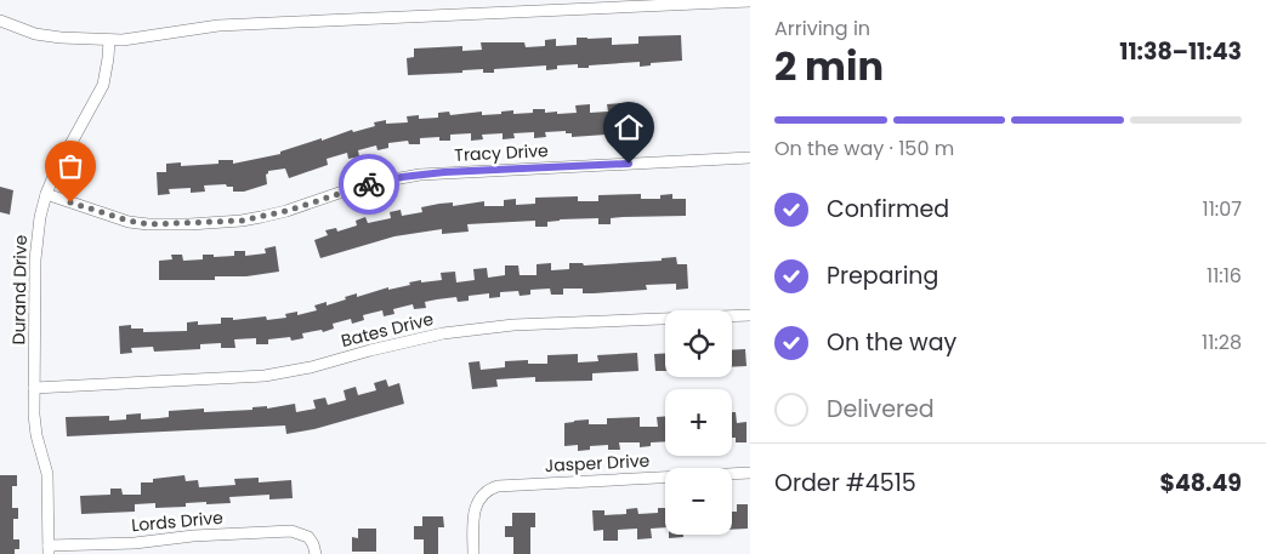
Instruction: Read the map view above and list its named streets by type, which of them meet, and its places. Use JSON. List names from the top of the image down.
{
  "streets": {
    "street": [
      "Tracy Drive",
      "Durand Drive",
      "Bates Drive",
      "Jasper Drive",
      "Lords Drive"
    ]
  },
  "crossings": [
    ["Tracy Drive", "Durand Drive"],
    ["Durand Drive", "Bates Drive"],
    ["Durand Drive", "Lords Drive"]
  ],
  "page": {
    "heading": ["2 min", "Arriving in", "11:38–11:43"],
    "panel": ["Order #4515", "$48.49"],
    "bar": "On the way · 150 m",
    "list": [
      ["Confirmed", "11:07"],
      ["Preparing", "11:16"],
      ["On the way", "11:28"],
      "Delivered"
    ],
    "map_buttons": ["+", "−"]
  }
}
